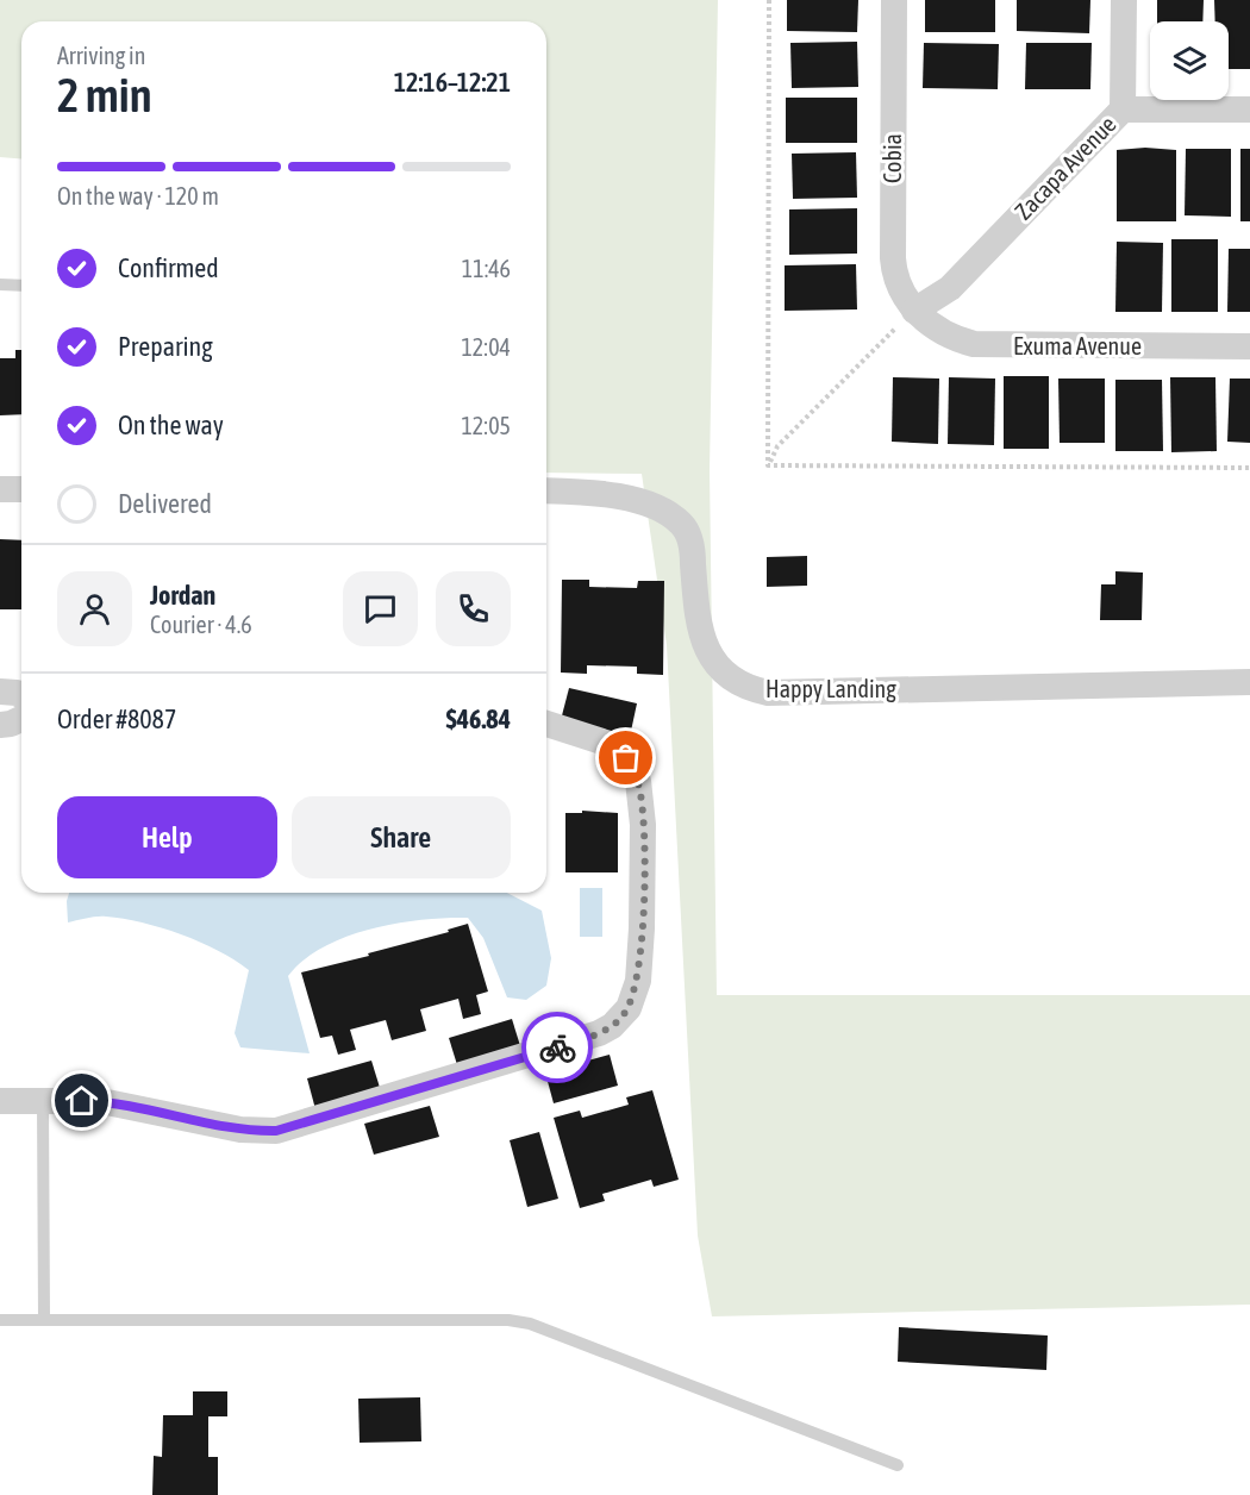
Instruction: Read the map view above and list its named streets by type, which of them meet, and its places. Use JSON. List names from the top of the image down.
{
  "streets": {
    "street": [
      "Cobia",
      "Zacapa Avenue",
      "Exuma Avenue",
      "Happy Landing"
    ]
  },
  "crossings": [
    ["Cobia", "Zacapa Avenue"],
    ["Cobia", "Exuma Avenue"],
    ["Zacapa Avenue", "Exuma Avenue"]
  ],
  "page": {
    "heading": ["2 min", "Arriving in", "12:16–12:21"],
    "panel": [
      "Jordan",
      "Courier · 4.6",
      "Order #8087",
      "$46.84"
    ],
    "bar": "On the way · 120 m",
    "list": [
      ["Confirmed", "11:46"],
      ["Preparing", "12:04"],
      ["On the way", "12:05"],
      "Delivered"
    ],
    "buttons": ["Help", "Share"]
  }
}
